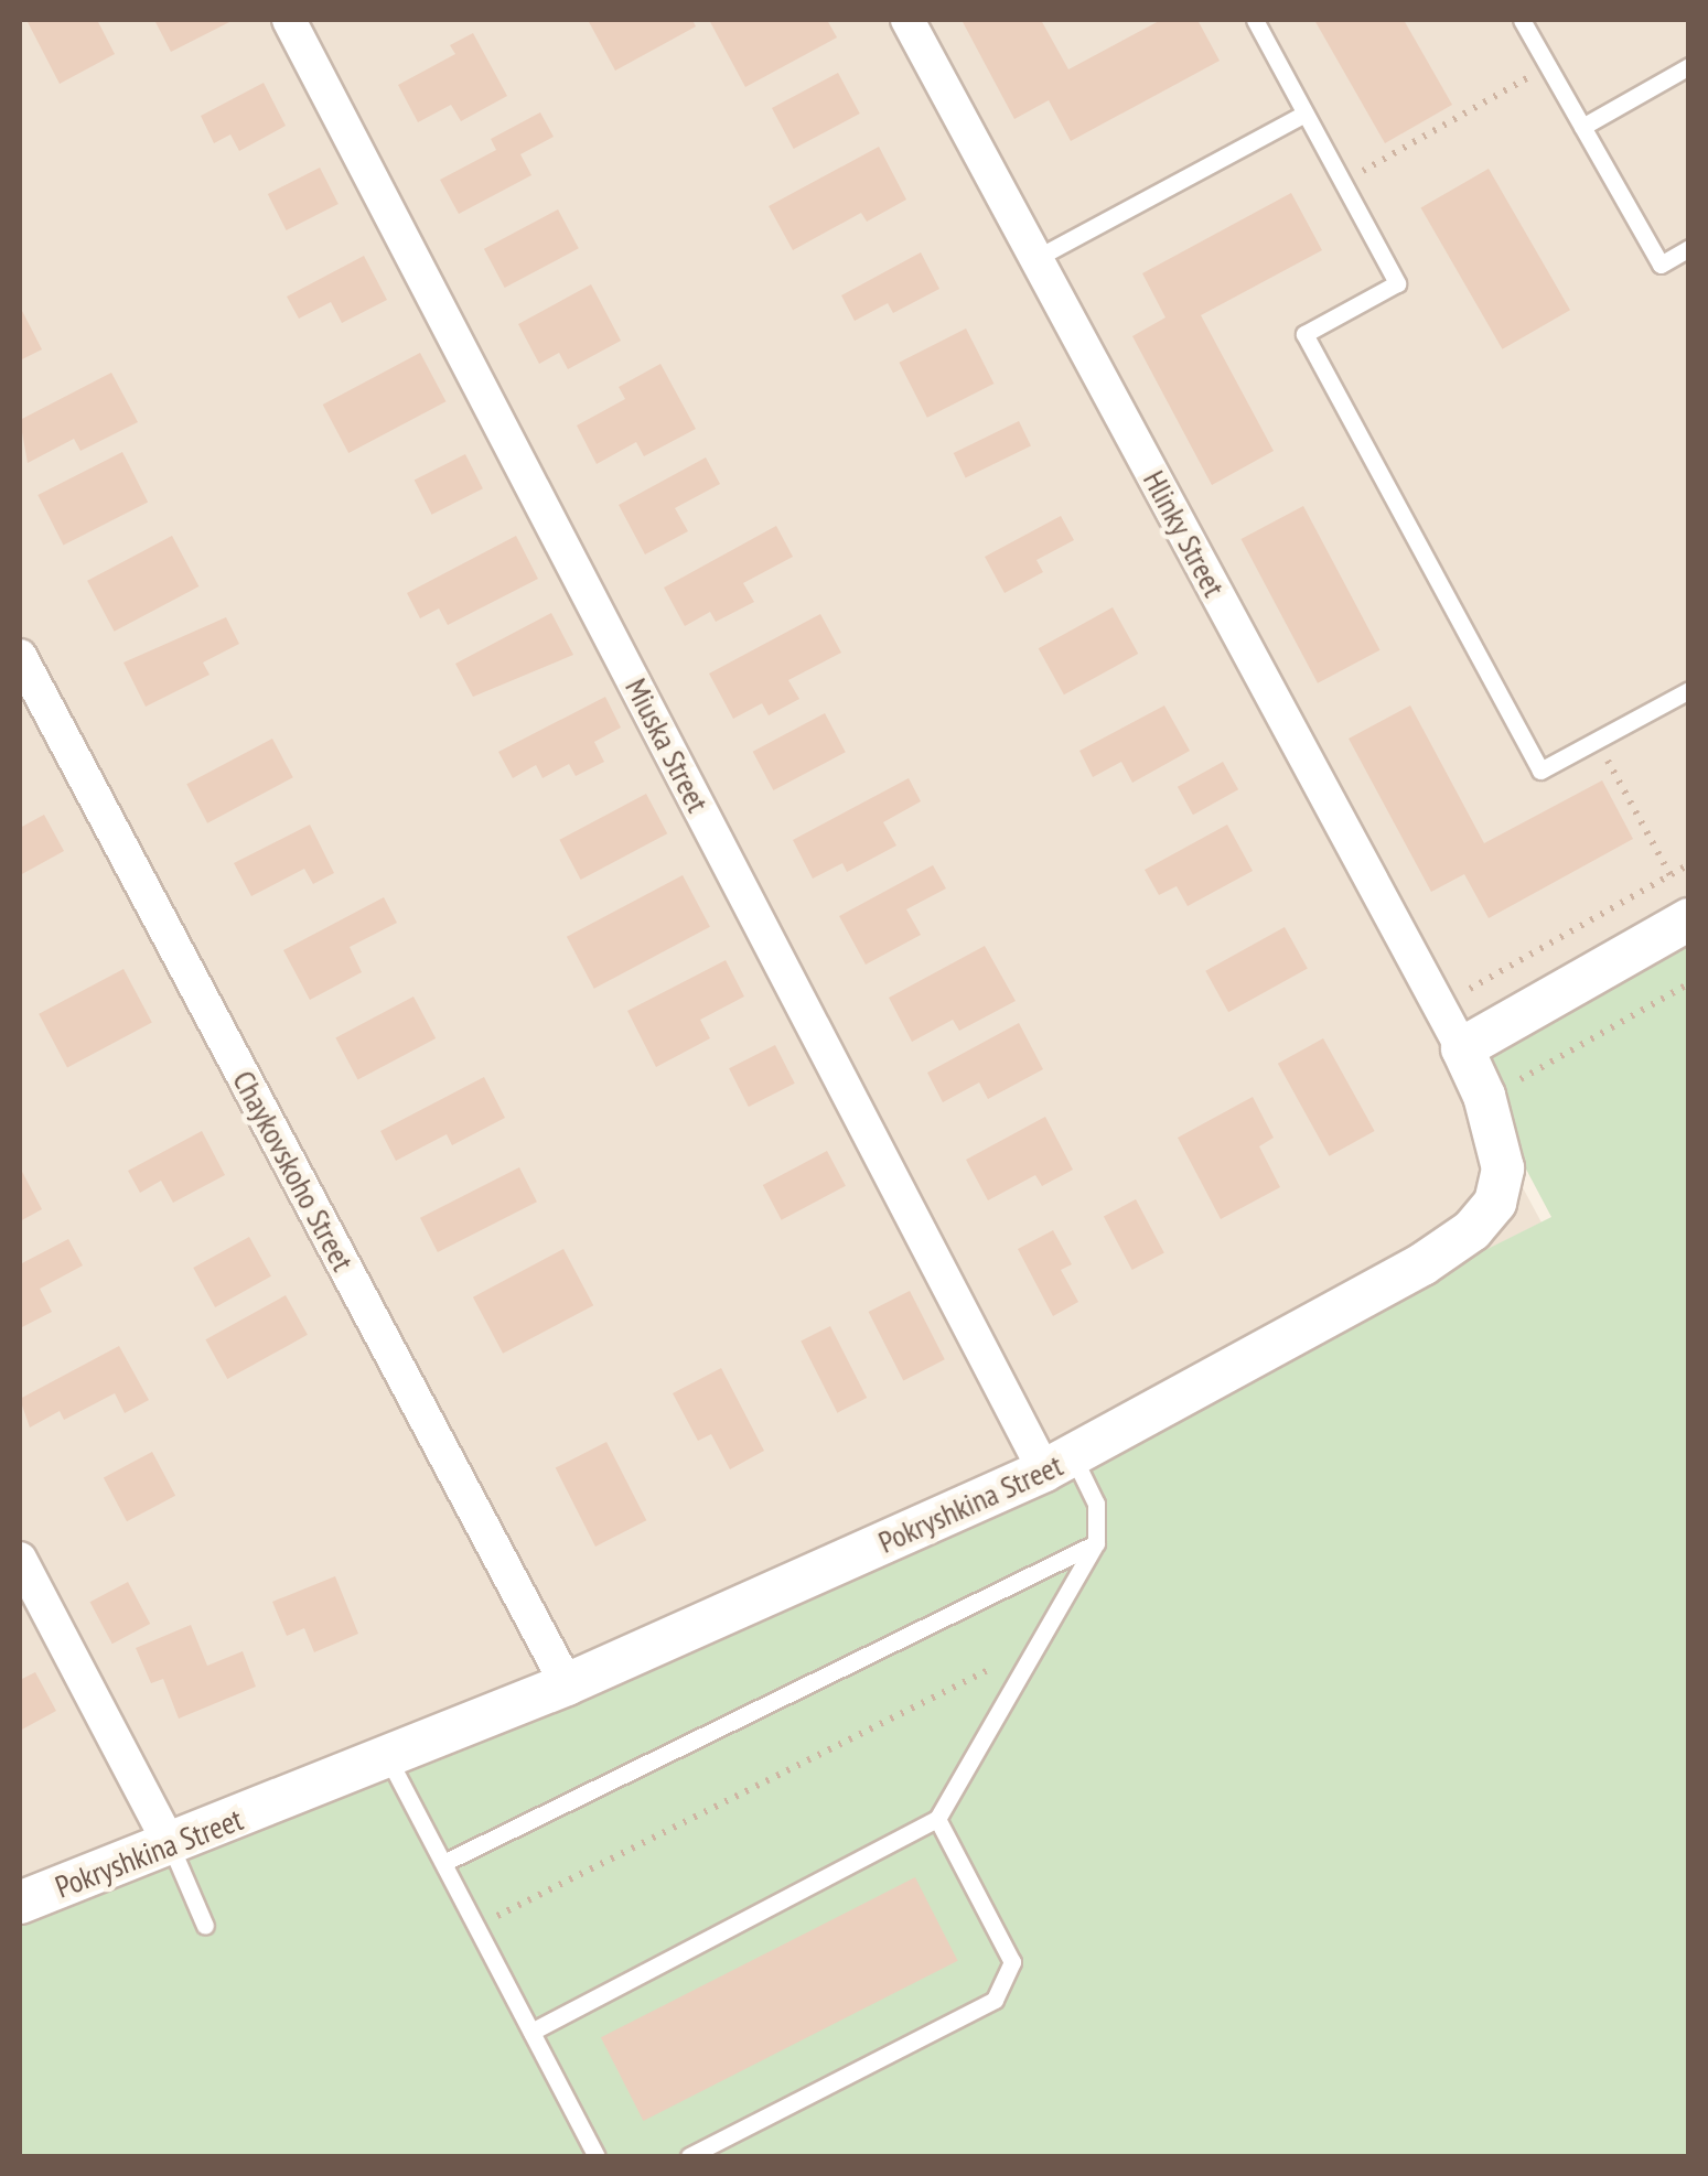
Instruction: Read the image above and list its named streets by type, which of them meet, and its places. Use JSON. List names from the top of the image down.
{
  "streets": {
    "street": [
      "Hlinky Street",
      "Miuska Street",
      "Chaykovskoho Street",
      "Pokryshkina Street"
    ]
  },
  "crossings": [
    ["Hlinky Street", "Pokryshkina Street"],
    ["Miuska Street", "Pokryshkina Street"],
    ["Chaykovskoho Street", "Pokryshkina Street"]
  ]
}
